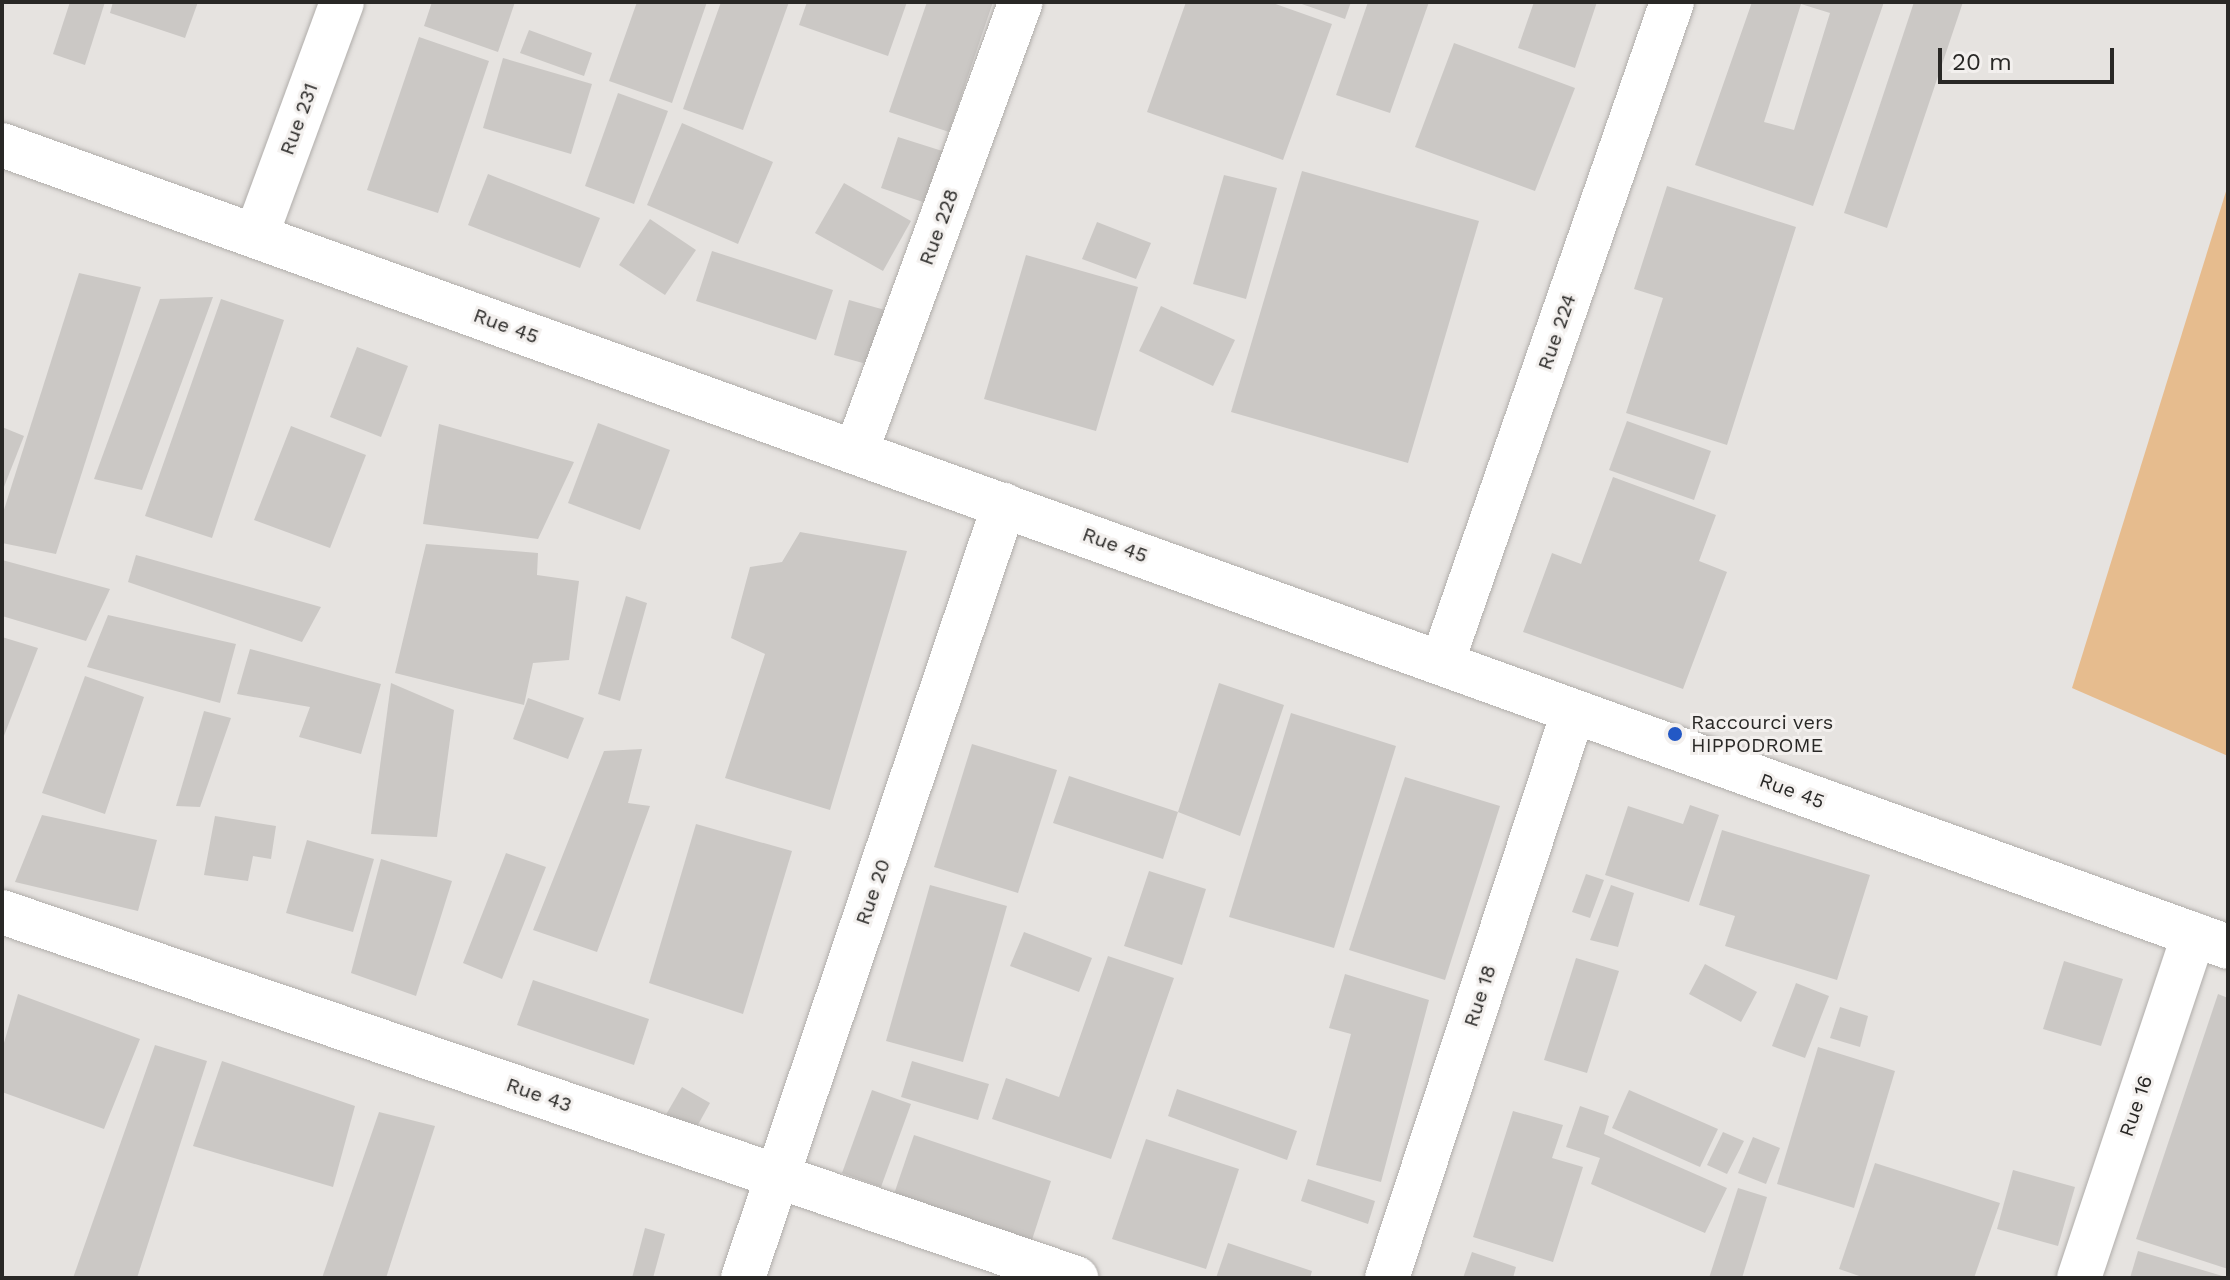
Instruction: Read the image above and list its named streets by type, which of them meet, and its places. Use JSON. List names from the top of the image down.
{
  "streets": {
    "street": [
      "Rue 231",
      "Rue 228",
      "Rue 45",
      "Rue 224",
      "Rue 20",
      "Rue 18",
      "Rue 43",
      "Rue 16"
    ]
  },
  "crossings": [
    ["Rue 231", "Rue 45"],
    ["Rue 228", "Rue 45"],
    ["Rue 45", "Rue 224"],
    ["Rue 45", "Rue 20"],
    ["Rue 45", "Rue 18"],
    ["Rue 45", "Rue 16"],
    ["Rue 20", "Rue 43"]
  ],
  "places": ["Raccourci vers HIPPODROME"],
  "scale_bar": "20 m"
}
